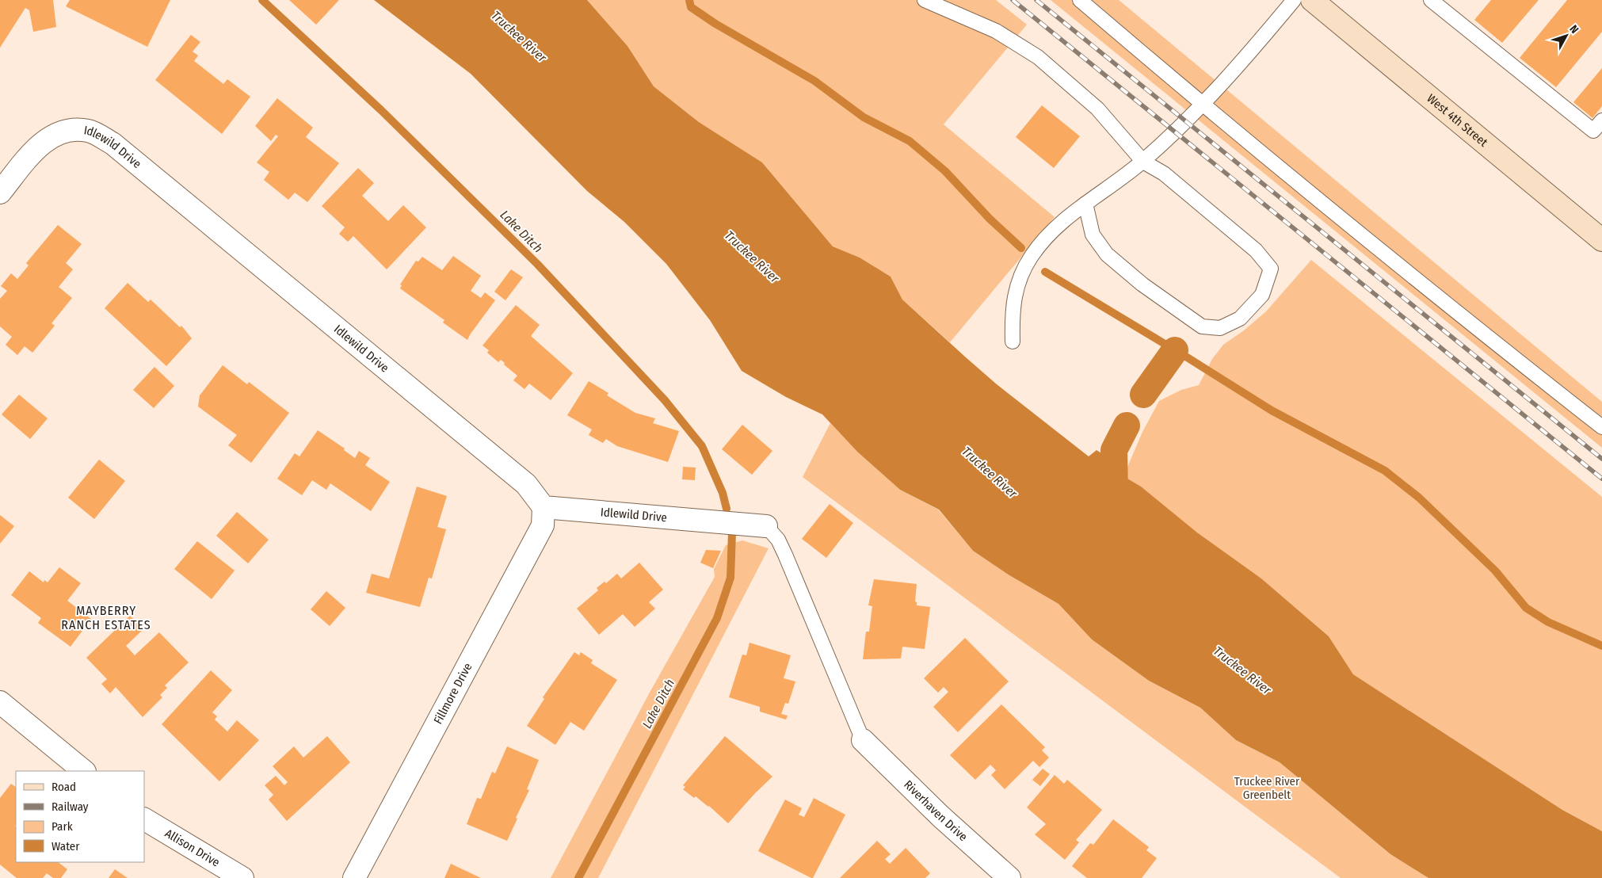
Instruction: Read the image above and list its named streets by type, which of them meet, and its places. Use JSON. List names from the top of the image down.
{
  "streets": {
    "main road": ["West 4th Street"],
    "street": [
      "Idlewild Drive",
      "Fillmore Drive",
      "Riverhaven Drive",
      "Allison Drive"
    ]
  },
  "crossings": [
    ["Idlewild Drive", "Fillmore Drive"]
  ],
  "districts": ["MAYBERRY RANCH ESTATES"],
  "water": ["Truckee River", "Lake Ditch"],
  "parks": ["Truckee River Greenbelt"],
  "legend": [
    "Road",
    "Railway",
    "Park",
    "Water"
  ],
  "north": "top right"
}
